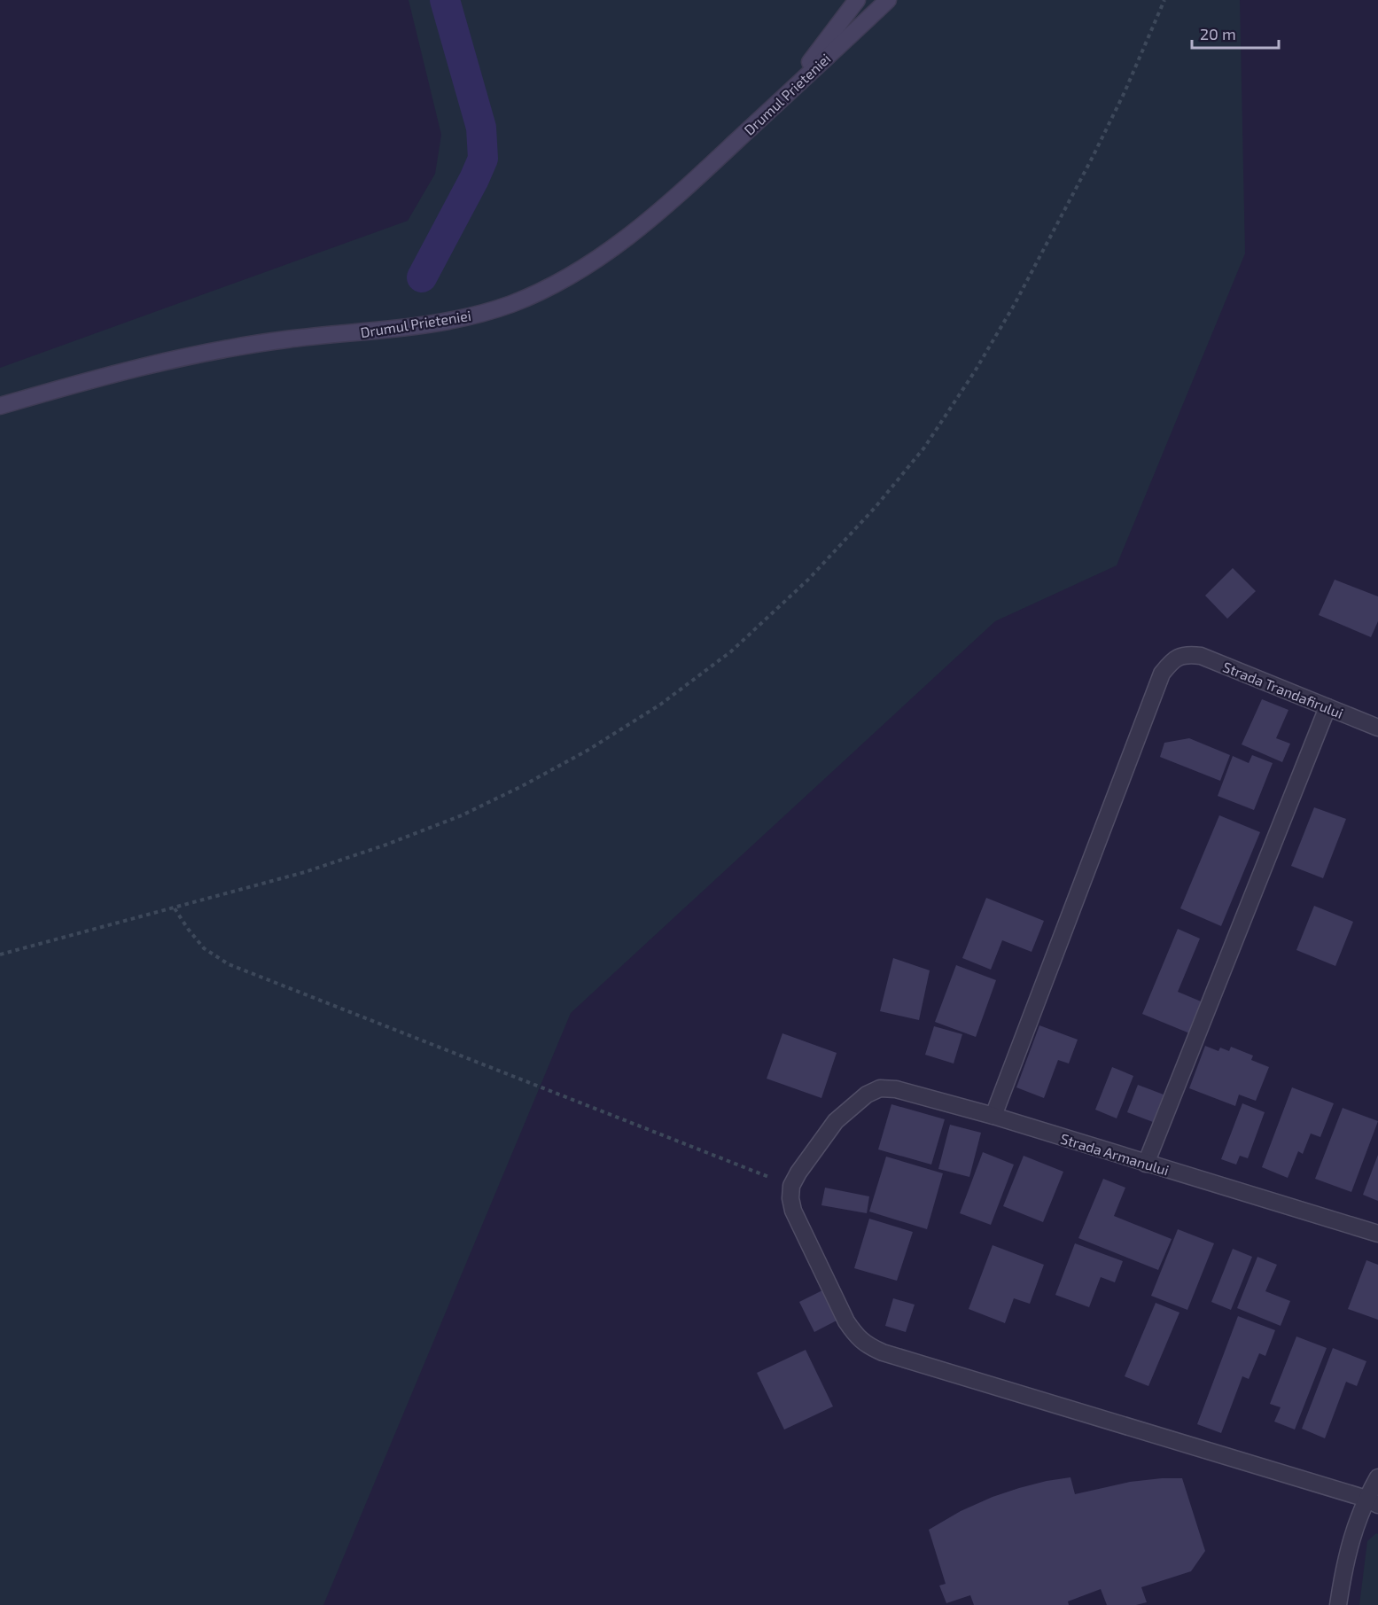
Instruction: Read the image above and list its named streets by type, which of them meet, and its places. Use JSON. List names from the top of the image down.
{
  "streets": {
    "street": ["Drumul Prieteniei", "Strada Trandafirului", "Strada Armanului"]
  },
  "crossings": [
    ["Strada Trandafirului", "Strada Armanului"]
  ],
  "scale_bar": "20 m"
}
